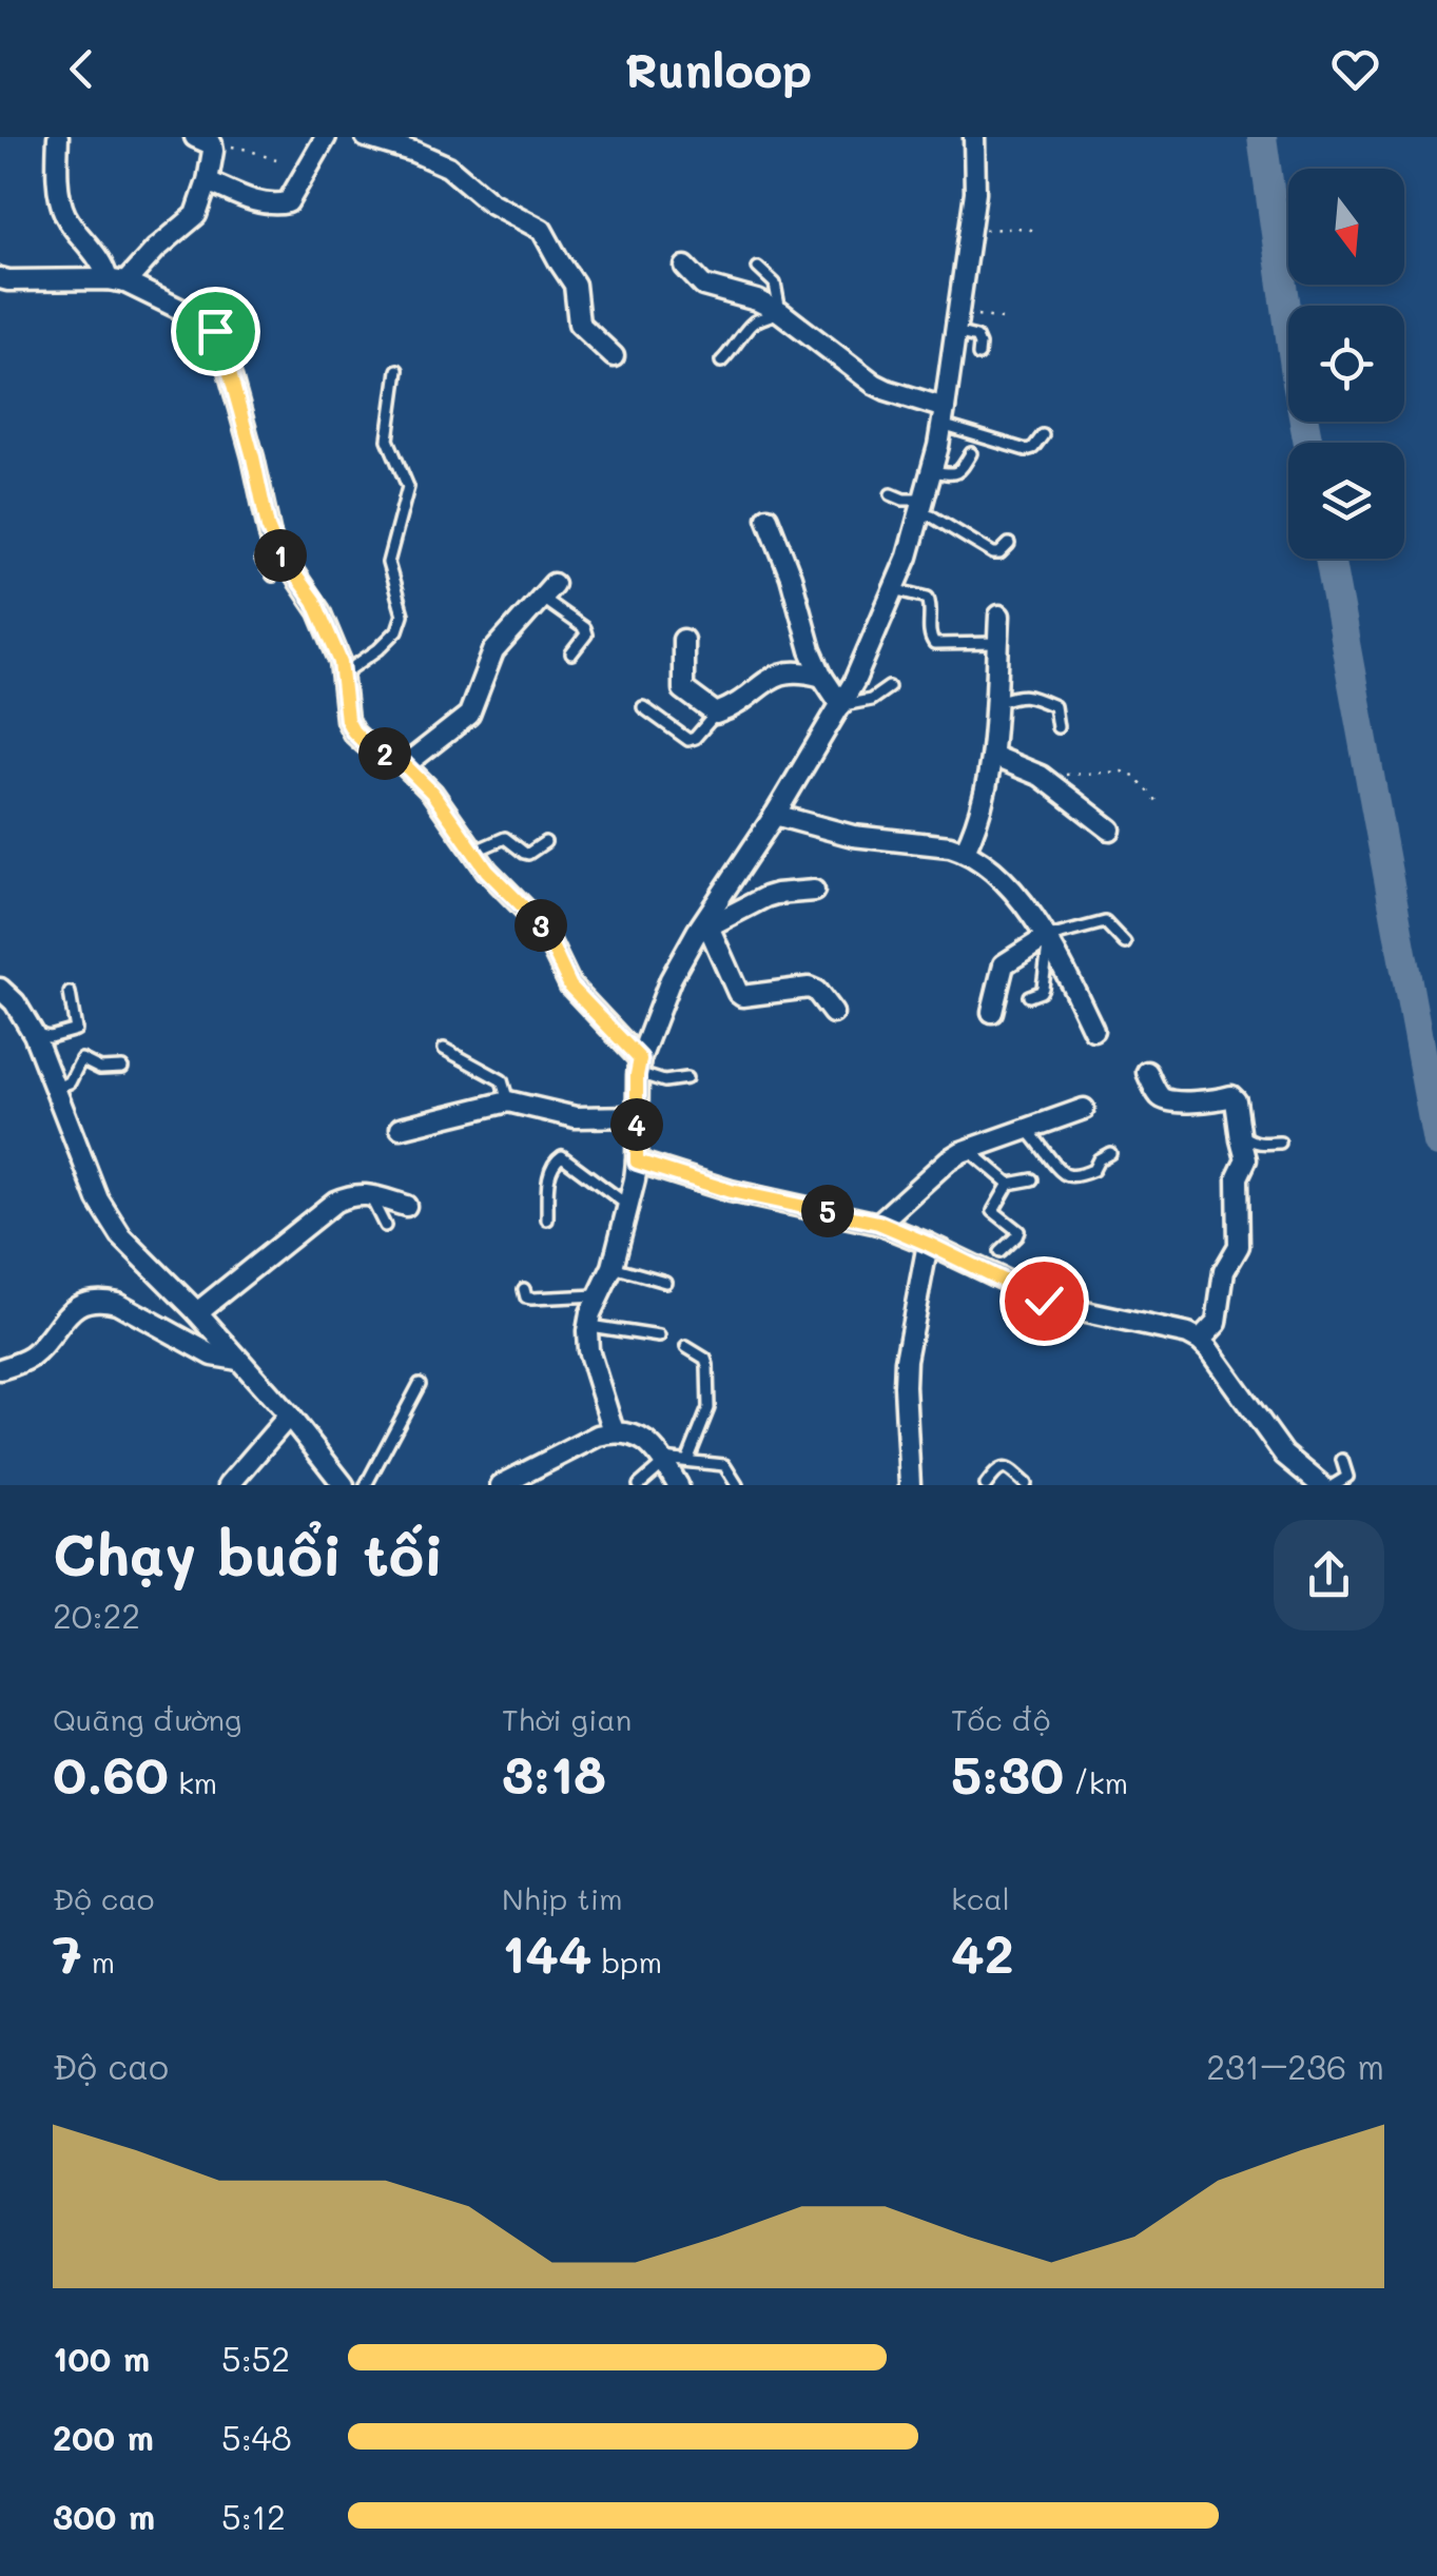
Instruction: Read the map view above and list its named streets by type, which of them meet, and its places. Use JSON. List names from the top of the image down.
{
  "north": "bottom",
  "page": {
    "header": "Runloop",
    "pins": [
      "1",
      "2",
      "3",
      "4",
      "5"
    ],
    "heading": ["Chạy buổi tối", "20:22"],
    "stats": [
      ["Quãng đường", "0.60 km"],
      ["Thời gian", "3:18"],
      ["Tốc độ", "5:30 /km"],
      ["Độ cao", "7 m"],
      ["Nhịp tim", "144 bpm"],
      ["kcal", "42"]
    ],
    "chart": ["Độ cao", "231–236 m"],
    "list": [
      {
        "name": "100 m",
        "note": "5:52"
      },
      {
        "name": "200 m",
        "note": "5:48"
      },
      {
        "name": "300 m",
        "note": "5:12"
      }
    ]
  }
}
